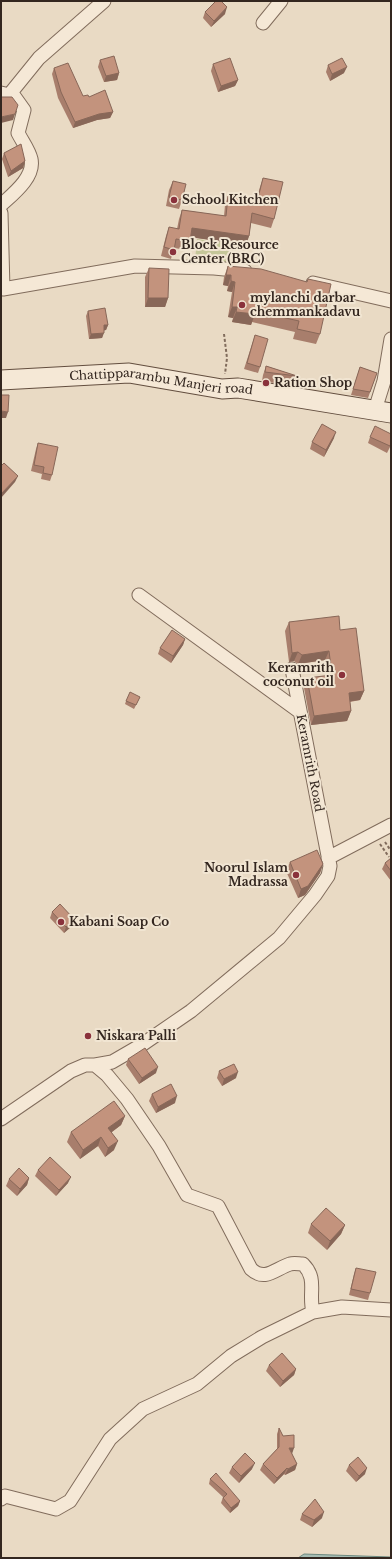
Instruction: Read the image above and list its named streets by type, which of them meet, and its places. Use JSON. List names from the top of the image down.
{
  "streets": {
    "main road": ["Chattipparambu Manjeri road"],
    "street": ["Keramrith Road"]
  },
  "places": [
    "School Kitchen",
    "Block Resource Center (BRC)",
    "mylanchi darbar chemmankadavu",
    "Ration Shop",
    "Keramrith coconut oil",
    "Noorul Islam Madrassa",
    "Kabani Soap Co",
    "Niskara Palli"
  ]
}
